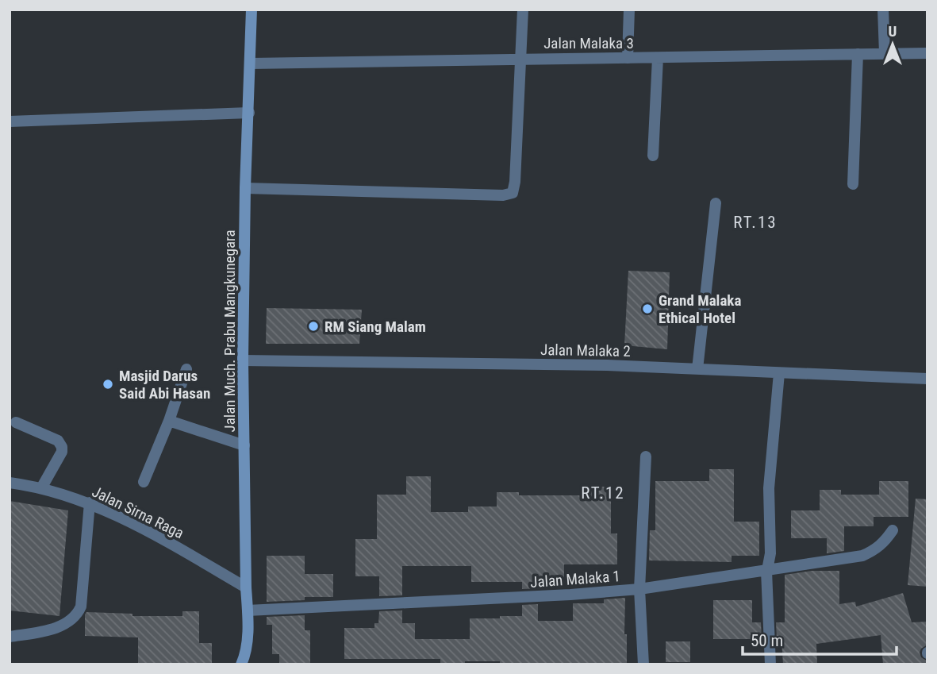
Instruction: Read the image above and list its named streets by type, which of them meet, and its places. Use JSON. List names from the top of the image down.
{
  "streets": {
    "main road": ["Jalan Much. Prabu Mangkunegara"],
    "street": [
      "Jalan Malaka 3",
      "Jalan Malaka 2",
      "Jalan Sirna Raga",
      "Jalan Malaka 1"
    ]
  },
  "crossings": [
    ["Jalan Malaka 3", "Jalan Much. Prabu Mangkunegara"],
    ["Jalan Much. Prabu Mangkunegara", "Jalan Malaka 2"],
    ["Jalan Much. Prabu Mangkunegara", "Jalan Sirna Raga"],
    ["Jalan Much. Prabu Mangkunegara", "Jalan Malaka 1"]
  ],
  "districts": ["RT.13", "RT.12"],
  "places": ["Grand Malaka Ethical Hotel", "RM Siang Malam", "Masjid Darus Said Abi Hasan"],
  "scale_bar": "50 m",
  "north": "top"
}
